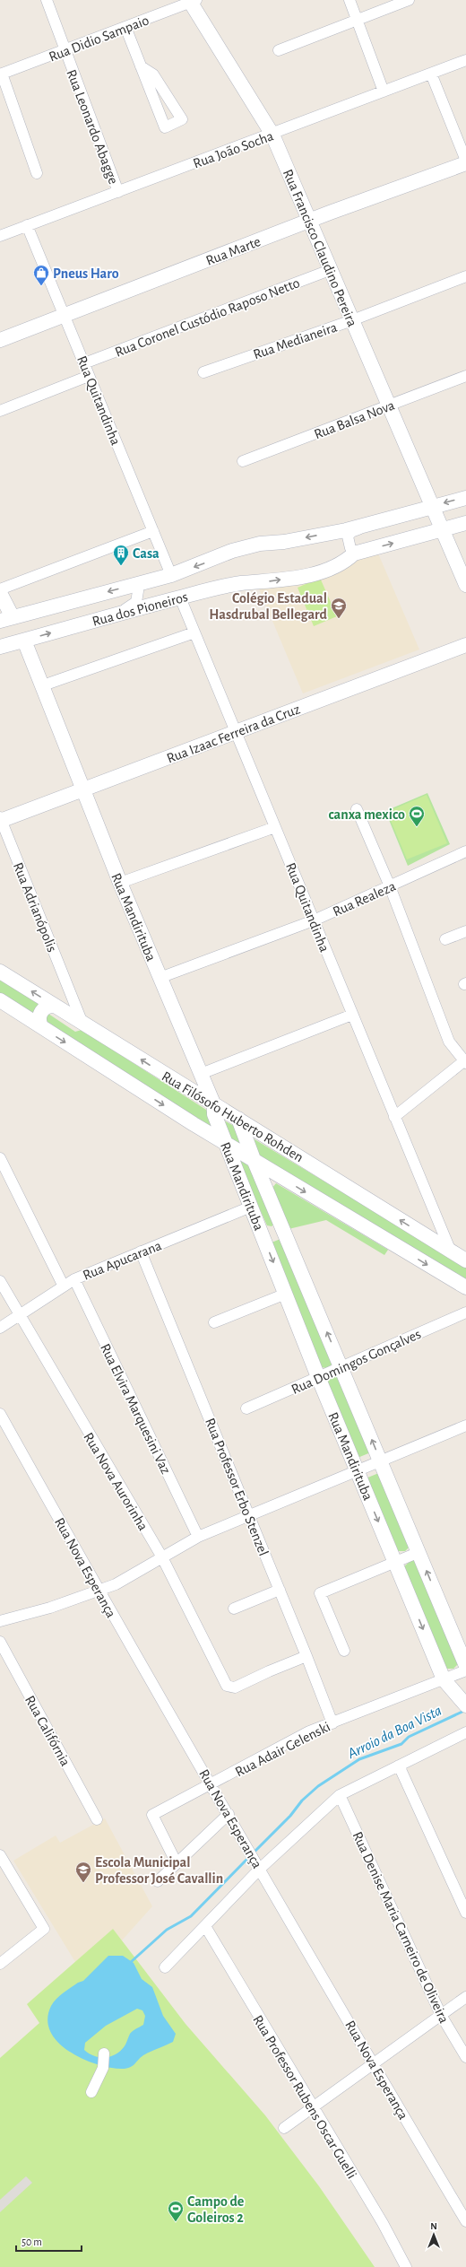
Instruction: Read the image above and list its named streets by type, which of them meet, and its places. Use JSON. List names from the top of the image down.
{
  "streets": {
    "street": [
      "Rua Didio Sampaio",
      "Rua Leonardo Abagge",
      "Rua João Socha",
      "Rua Francisco Claudino Pereira",
      "Rua Marte",
      "Rua Coronel Custódio Raposo Netto",
      "Rua Medianeira",
      "Rua Quitandinha",
      "Rua Balsa Nova",
      "Rua dos Pioneiros",
      "Rua Izaac Ferreira da Cruz",
      "Rua Realeza",
      "Rua Adrianópolis",
      "Rua Mandirituba",
      "Rua Filósofo Huberto Rohden",
      "Rua Apucarana",
      "Rua Domingos Gonçalves",
      "Rua Elvira Marquesini Vaz",
      "Rua Nova Aurorinha",
      "Rua Professor Erbo Stenzel",
      "Rua Nova Esperança",
      "Rua Califórnia",
      "Rua Adair Gelenski",
      "Rua Denise Maria Carneiro de Oliveira",
      "Rua Professor Rubens Oscar Guelli"
    ]
  },
  "crossings": [
    ["Rua Didio Sampaio", "Rua Leonardo Abagge"],
    ["Rua Didio Sampaio", "Rua Francisco Claudino Pereira"],
    ["Rua Leonardo Abagge", "Rua João Socha"],
    ["Rua João Socha", "Rua Francisco Claudino Pereira"],
    ["Rua João Socha", "Rua Quitandinha"],
    ["Rua Francisco Claudino Pereira", "Rua Marte"],
    ["Rua Francisco Claudino Pereira", "Rua Coronel Custódio Raposo Netto"],
    ["Rua Francisco Claudino Pereira", "Rua Medianeira"],
    ["Rua Francisco Claudino Pereira", "Rua Balsa Nova"],
    ["Rua Francisco Claudino Pereira", "Rua dos Pioneiros"],
    ["Rua Marte", "Rua Quitandinha"],
    ["Rua Coronel Custódio Raposo Netto", "Rua Quitandinha"],
    ["Rua Quitandinha", "Rua dos Pioneiros"],
    ["Rua Quitandinha", "Rua Izaac Ferreira da Cruz"],
    ["Rua Quitandinha", "Rua Realeza"],
    ["Rua Quitandinha", "Rua Filósofo Huberto Rohden"],
    ["Rua dos Pioneiros", "Rua Mandirituba"],
    ["Rua Izaac Ferreira da Cruz", "Rua Adrianópolis"],
    ["Rua Izaac Ferreira da Cruz", "Rua Mandirituba"],
    ["Rua Realeza", "Rua Mandirituba"],
    ["Rua Adrianópolis", "Rua Filósofo Huberto Rohden"],
    ["Rua Mandirituba", "Rua Filósofo Huberto Rohden"],
    ["Rua Mandirituba", "Rua Apucarana"],
    ["Rua Mandirituba", "Rua Domingos Gonçalves"],
    ["Rua Mandirituba", "Rua Adair Gelenski"],
    ["Rua Apucarana", "Rua Elvira Marquesini Vaz"],
    ["Rua Apucarana", "Rua Nova Aurorinha"],
    ["Rua Apucarana", "Rua Professor Erbo Stenzel"],
    ["Rua Nova Aurorinha", "Rua Professor Erbo Stenzel"],
    ["Rua Professor Erbo Stenzel", "Rua Adair Gelenski"],
    ["Rua Nova Esperança", "Rua Adair Gelenski"]
  ],
  "water": ["Arroio da Boa Vista"],
  "places": {
    "shop": ["Pneus Haro"],
    "building": ["Casa"],
    "school or university": ["Colégio Estadual Hasdrubal Bellegard", "Escola Municipal Professor José Cavallin"],
    "sports": ["canxa mexico", "Campo de Goleiros 2"]
  },
  "scale_bar": "50 m",
  "north": "top"
}
